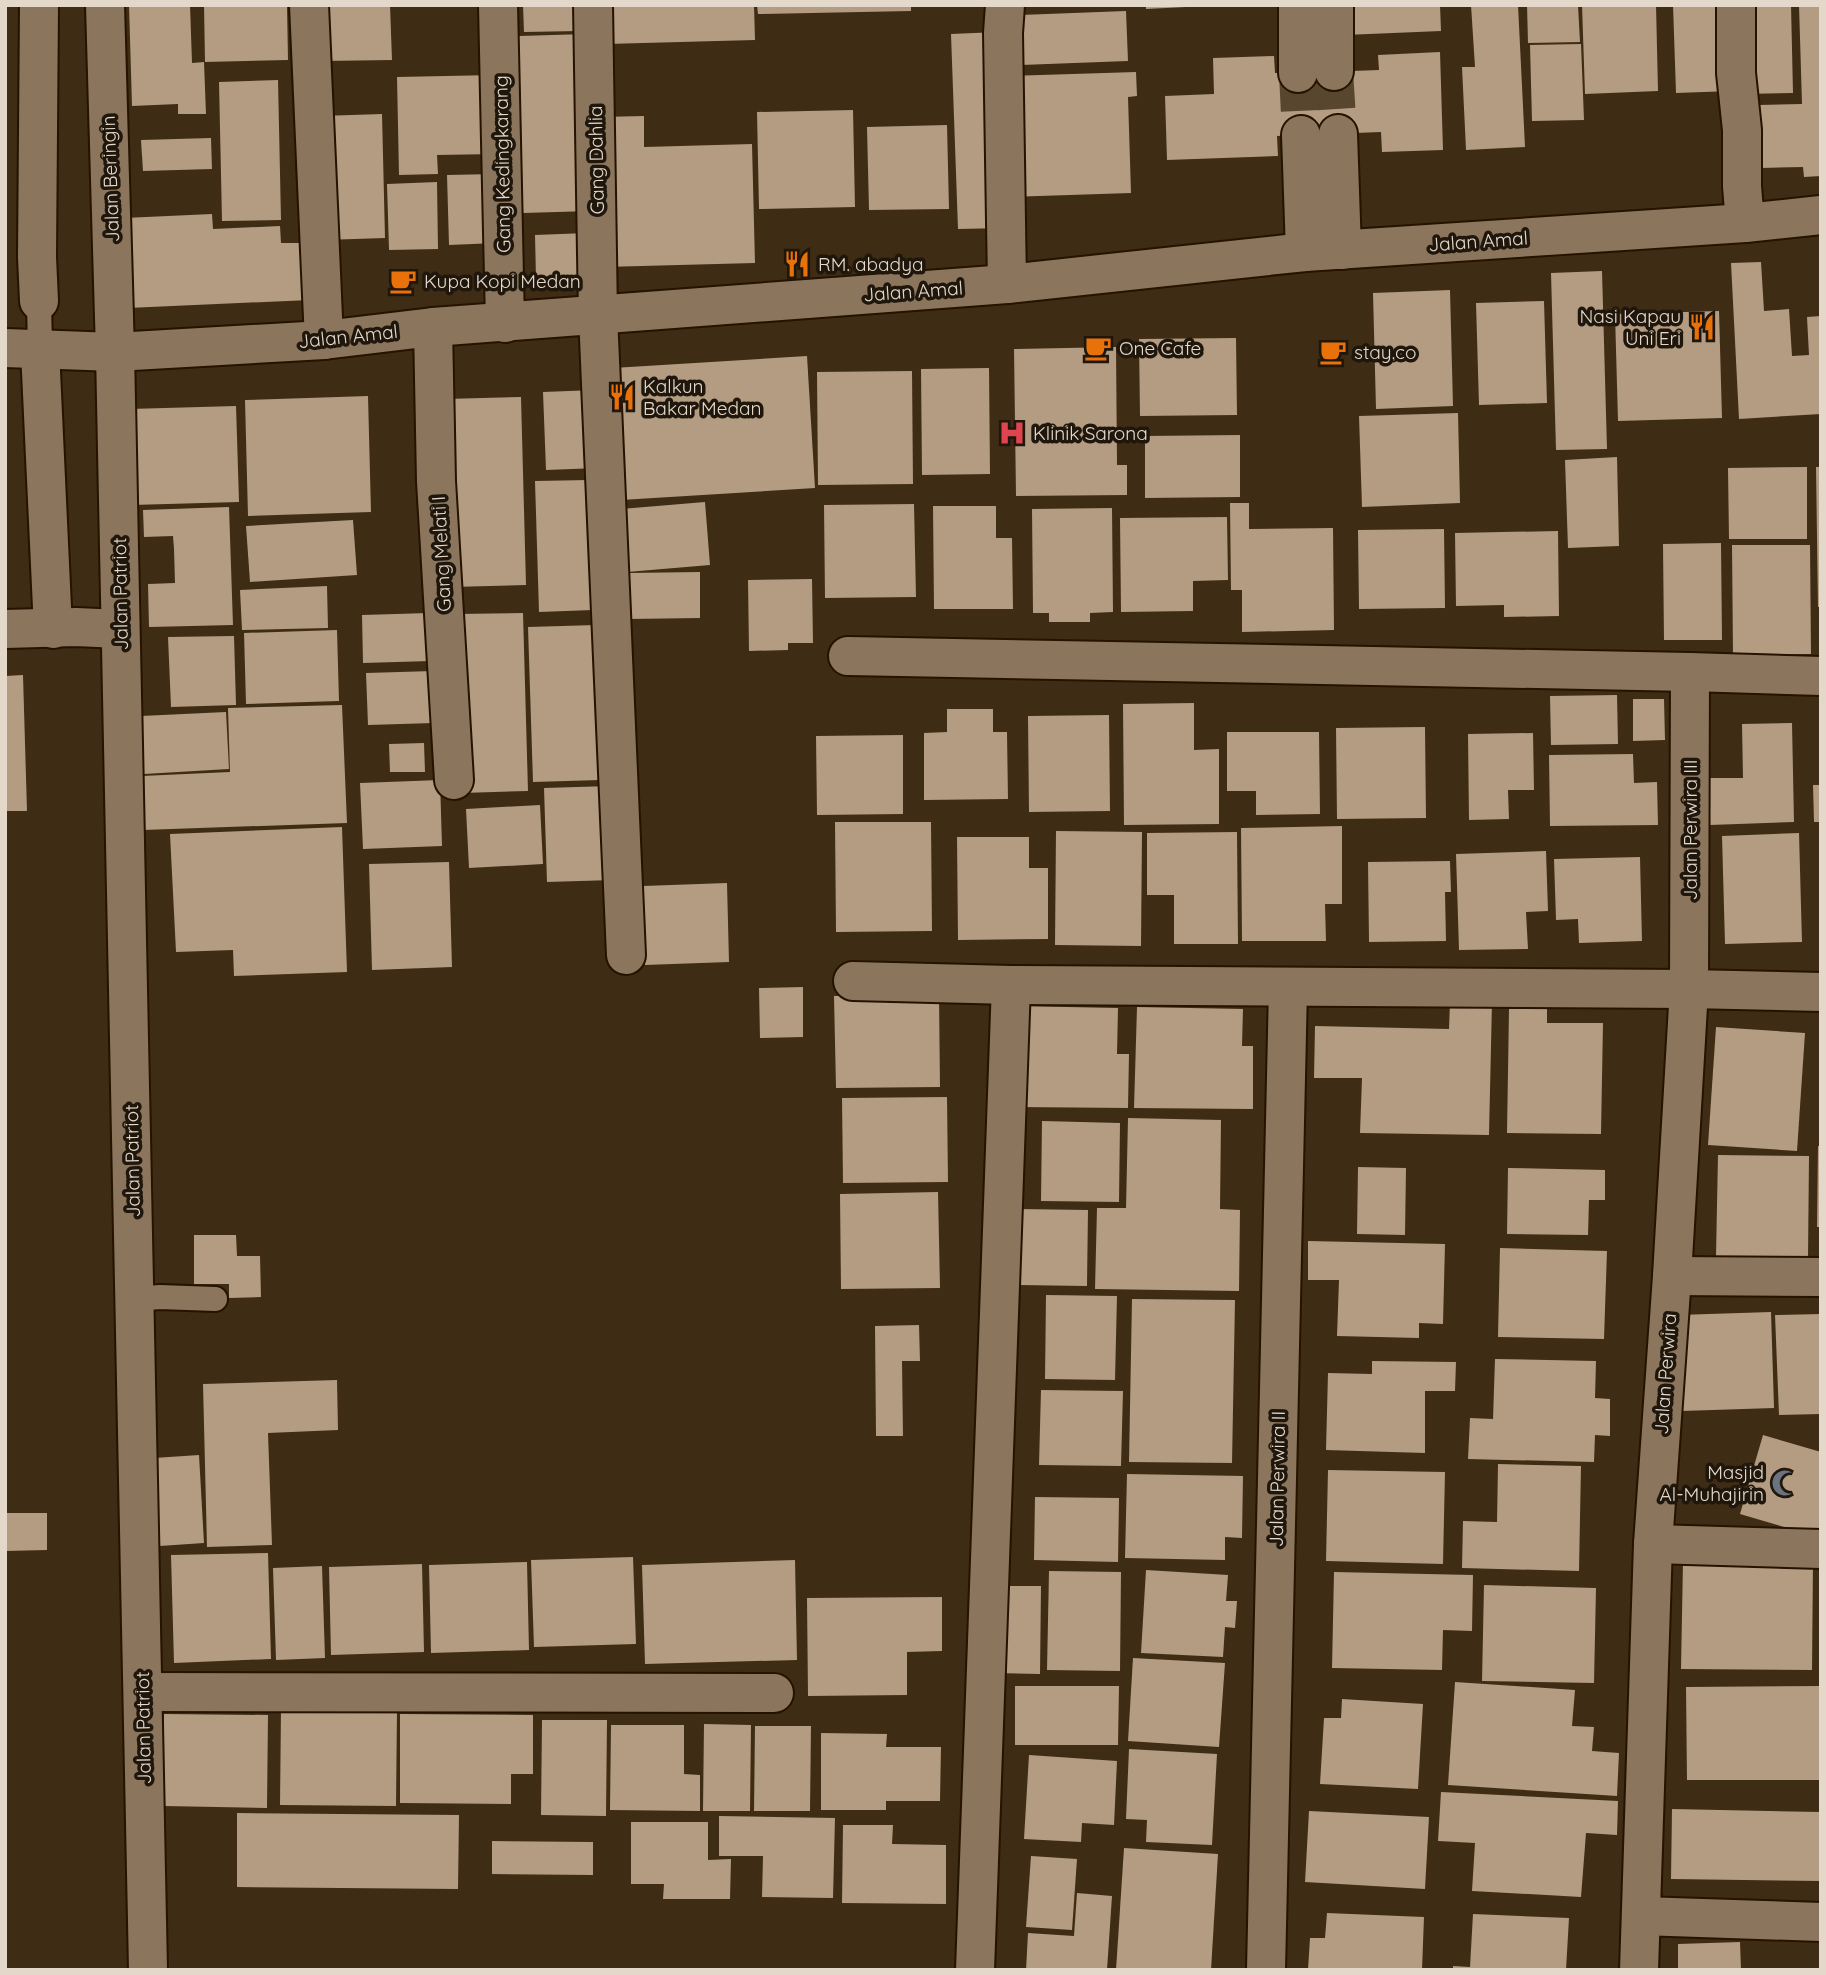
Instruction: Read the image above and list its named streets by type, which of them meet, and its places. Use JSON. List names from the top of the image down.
{
  "streets": {
    "street": [
      "Gang Dahlia",
      "Gang Kedingkarang",
      "Jalan Beringin",
      "Jalan Amal",
      "Gang Melati I",
      "Jalan Patriot",
      "Jalan Perwira III",
      "Jalan Perwira",
      "Jalan Perwira II"
    ]
  },
  "crossings": [
    ["Gang Dahlia", "Jalan Amal"],
    ["Gang Kedingkarang", "Jalan Amal"],
    ["Jalan Beringin", "Jalan Amal"],
    ["Jalan Beringin", "Jalan Patriot"],
    ["Jalan Amal", "Gang Melati I"],
    ["Jalan Amal", "Jalan Patriot"],
    ["Jalan Perwira III", "Jalan Perwira"]
  ],
  "places": {
    "restaurant": ["RM. abadya", "Nasi Kapau Uni Eri", "Kalkun Bakar Medan"],
    "cafe": ["Kupa Kopi Medan", "One Cafe", "stay.co"],
    "hospital": ["Klinik Sarona"],
    "mosque": ["Masjid Al-Muhajirin"]
  }
}
